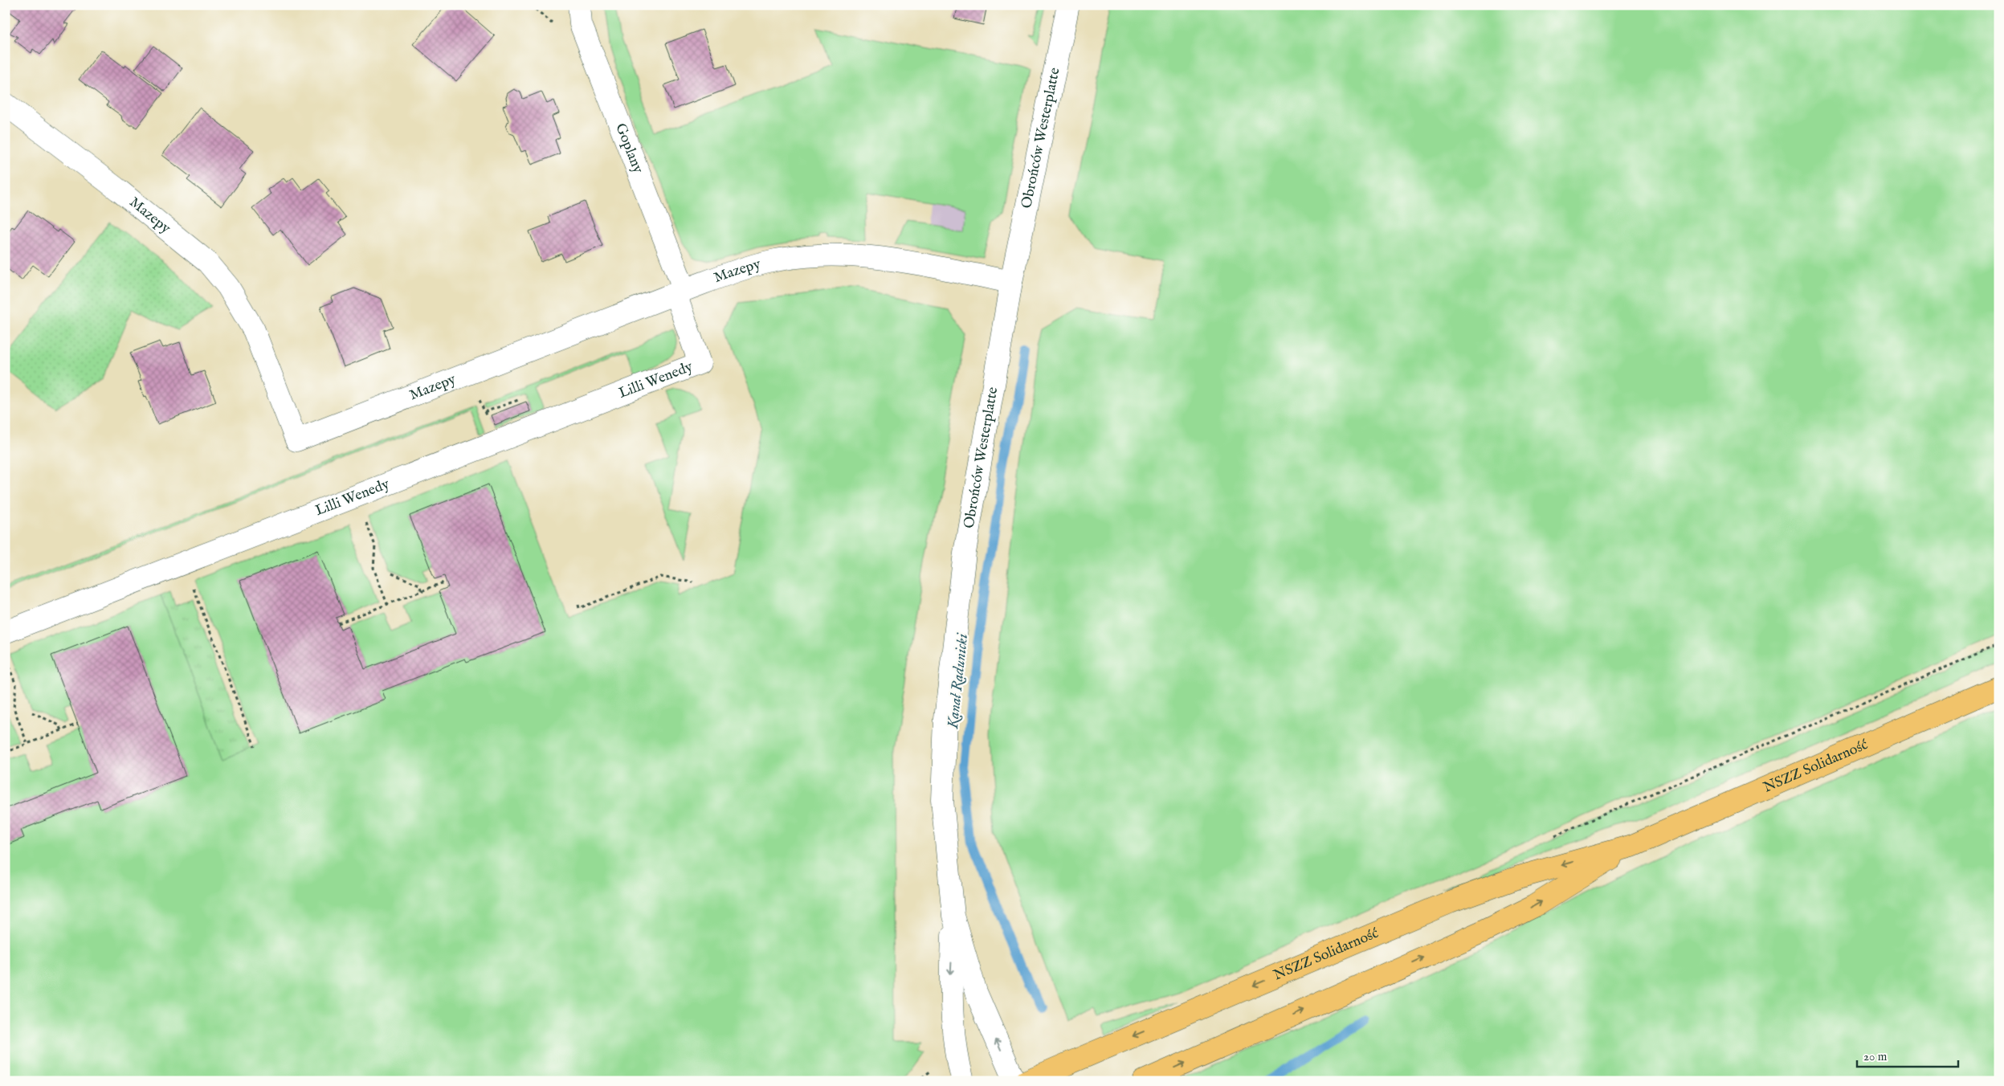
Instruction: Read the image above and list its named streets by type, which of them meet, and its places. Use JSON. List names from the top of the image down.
{
  "streets": {
    "main road": ["NSZZ Solidarność"],
    "street": [
      "Obrońców Westerplatte",
      "Goplany",
      "Mazepy",
      "Lilli Wenedy"
    ]
  },
  "crossings": [
    ["Obrońców Westerplatte", "Mazepy"],
    ["Goplany", "Mazepy"],
    ["Goplany", "Lilli Wenedy"]
  ],
  "water": ["Kanał Radunicki"],
  "scale_bar": "20 m"
}
